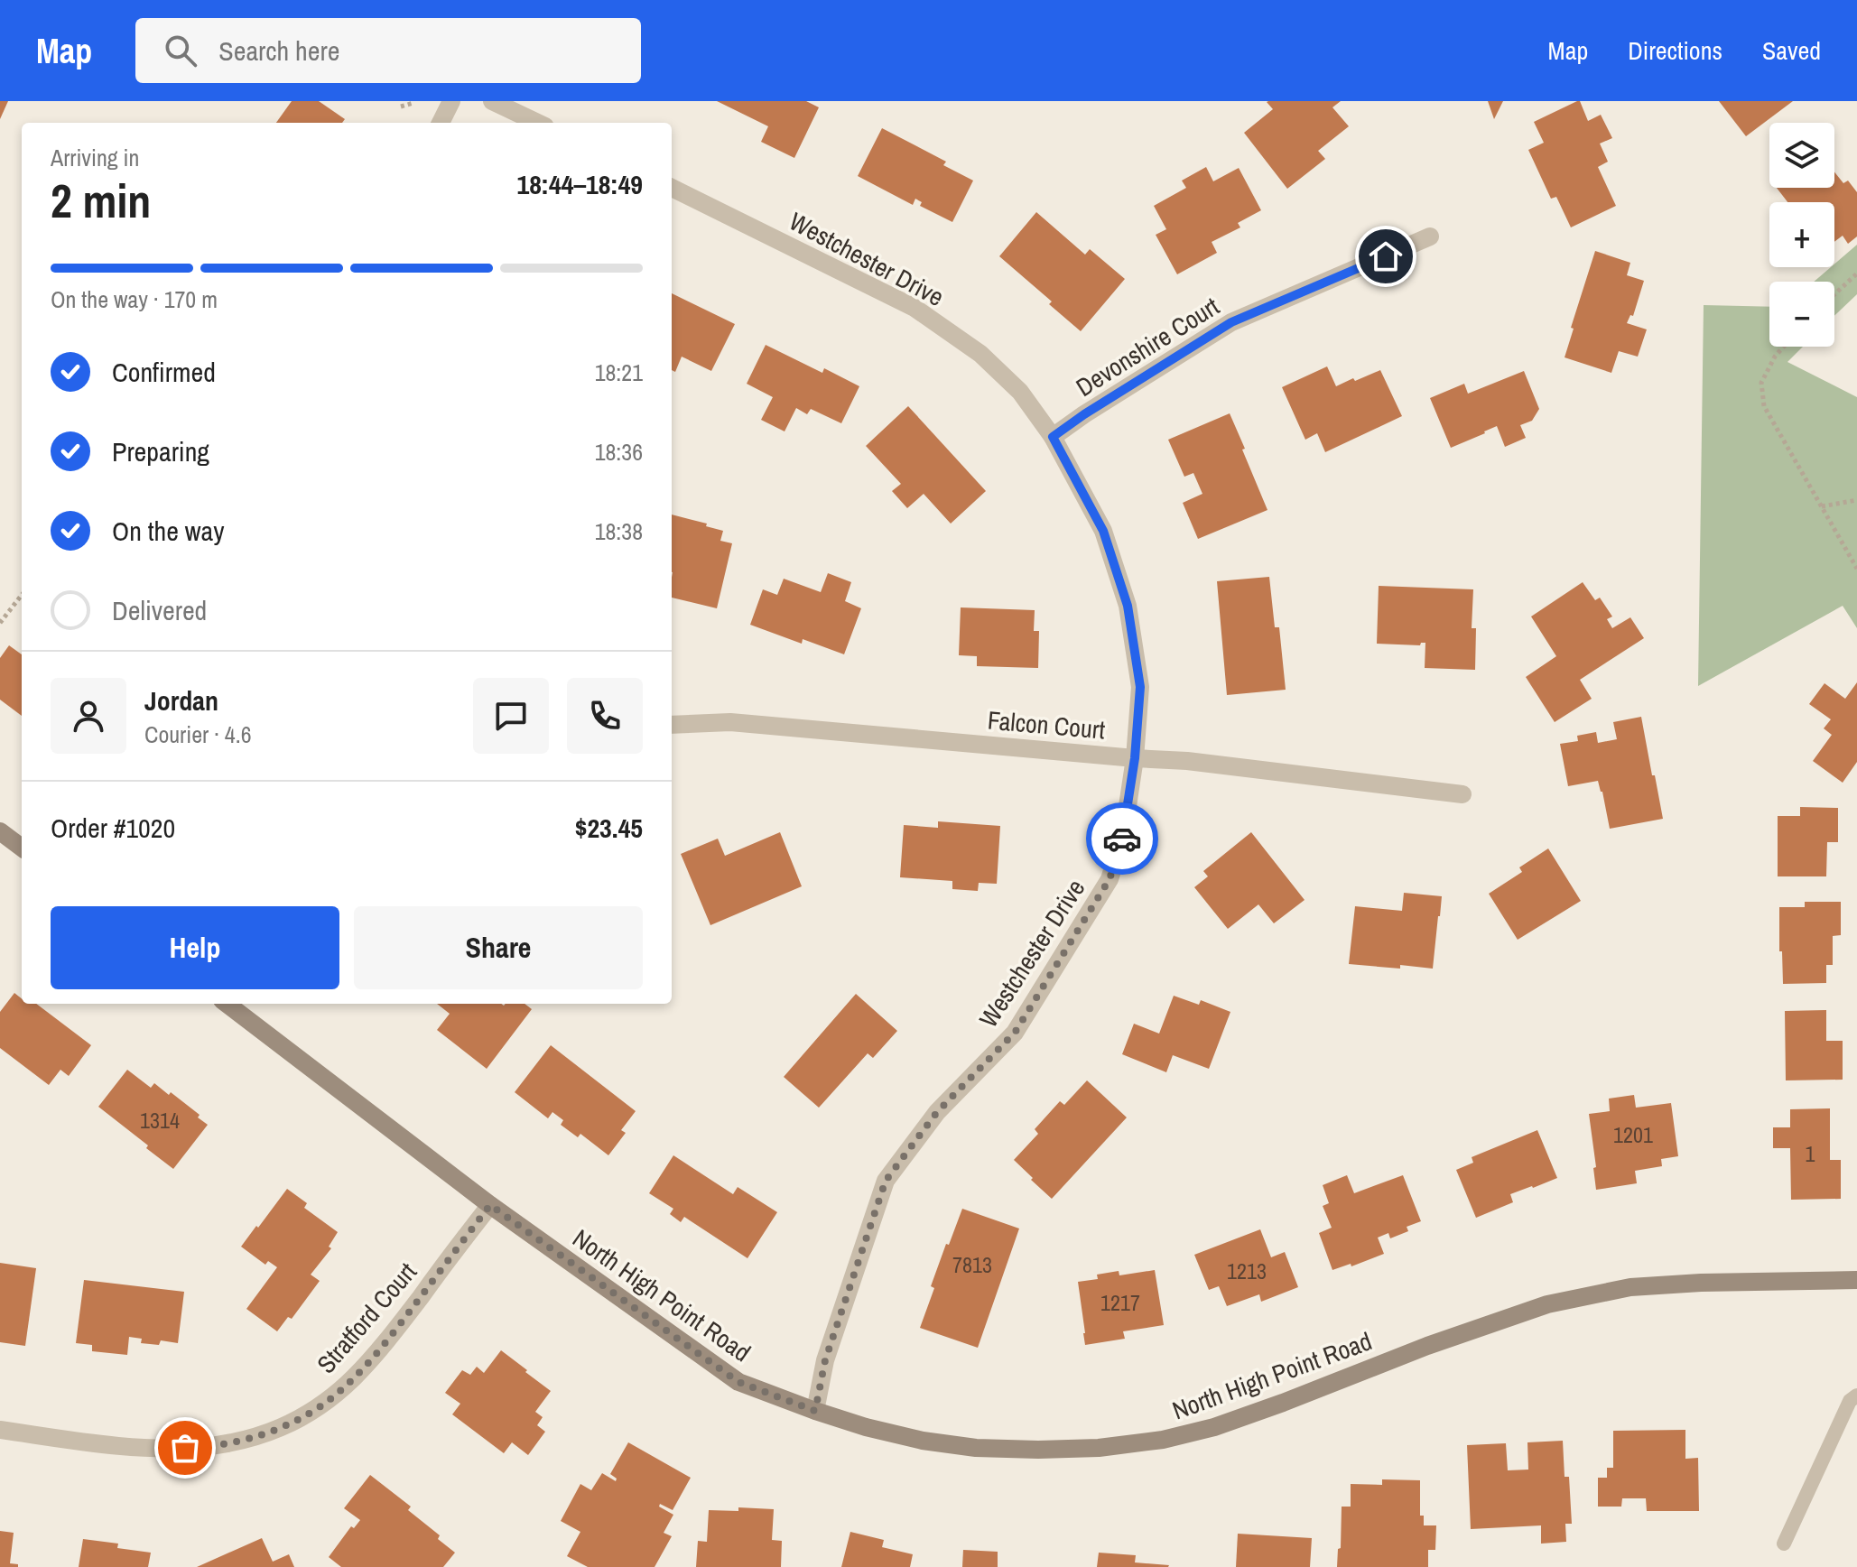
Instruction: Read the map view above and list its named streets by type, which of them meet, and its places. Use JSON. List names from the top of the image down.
{
  "streets": {
    "street": [
      "Westchester Drive",
      "Devonshire Court",
      "Falcon Court",
      "North High Point Road",
      "Stratford Court"
    ]
  },
  "crossings": [
    ["Westchester Drive", "Devonshire Court"],
    ["Westchester Drive", "Falcon Court"],
    ["Westchester Drive", "North High Point Road"],
    ["North High Point Road", "Stratford Court"]
  ],
  "house_numbers": [
    "1314",
    "1201",
    "1",
    "7813",
    "1213",
    "1217"
  ],
  "page": {
    "header": "Map",
    "search": "Search here",
    "nav": ["Map", "Directions", "Saved"],
    "map_buttons": ["+", "−"],
    "heading": ["2 min", "Arriving in", "18:44–18:49"],
    "panel": [
      "Jordan",
      "Courier · 4.6",
      "Order #1020",
      "$23.45"
    ],
    "bar": "On the way · 170 m",
    "list": [
      ["Confirmed", "18:21"],
      ["Preparing", "18:36"],
      ["On the way", "18:38"],
      "Delivered"
    ],
    "buttons": ["Help", "Share"]
  }
}
